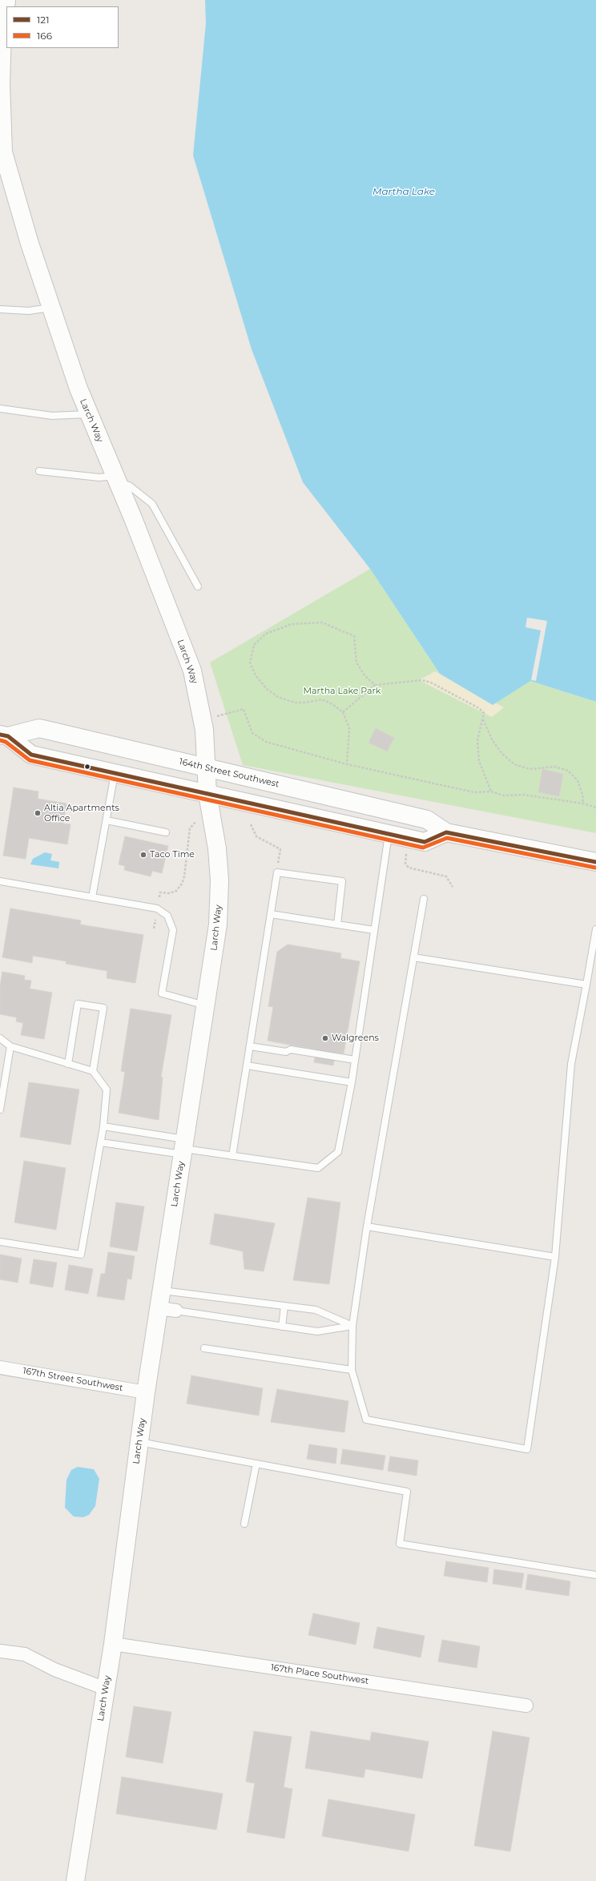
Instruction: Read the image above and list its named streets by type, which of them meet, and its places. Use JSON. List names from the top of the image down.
{
  "streets": {
    "main road": ["Larch Way", "164th Street Southwest"],
    "street": ["167th Street Southwest", "167th Place Southwest"]
  },
  "crossings": [
    ["Larch Way", "164th Street Southwest"],
    ["Larch Way", "167th Street Southwest"],
    ["Larch Way", "167th Place Southwest"]
  ],
  "water": ["Martha Lake"],
  "parks": ["Martha Lake Park"],
  "places": ["Altia Apartments Office", "Taco Time", "Walgreens"],
  "lines": ["transit line 121", "transit line 166"],
  "legend": ["121", "166"]
}
